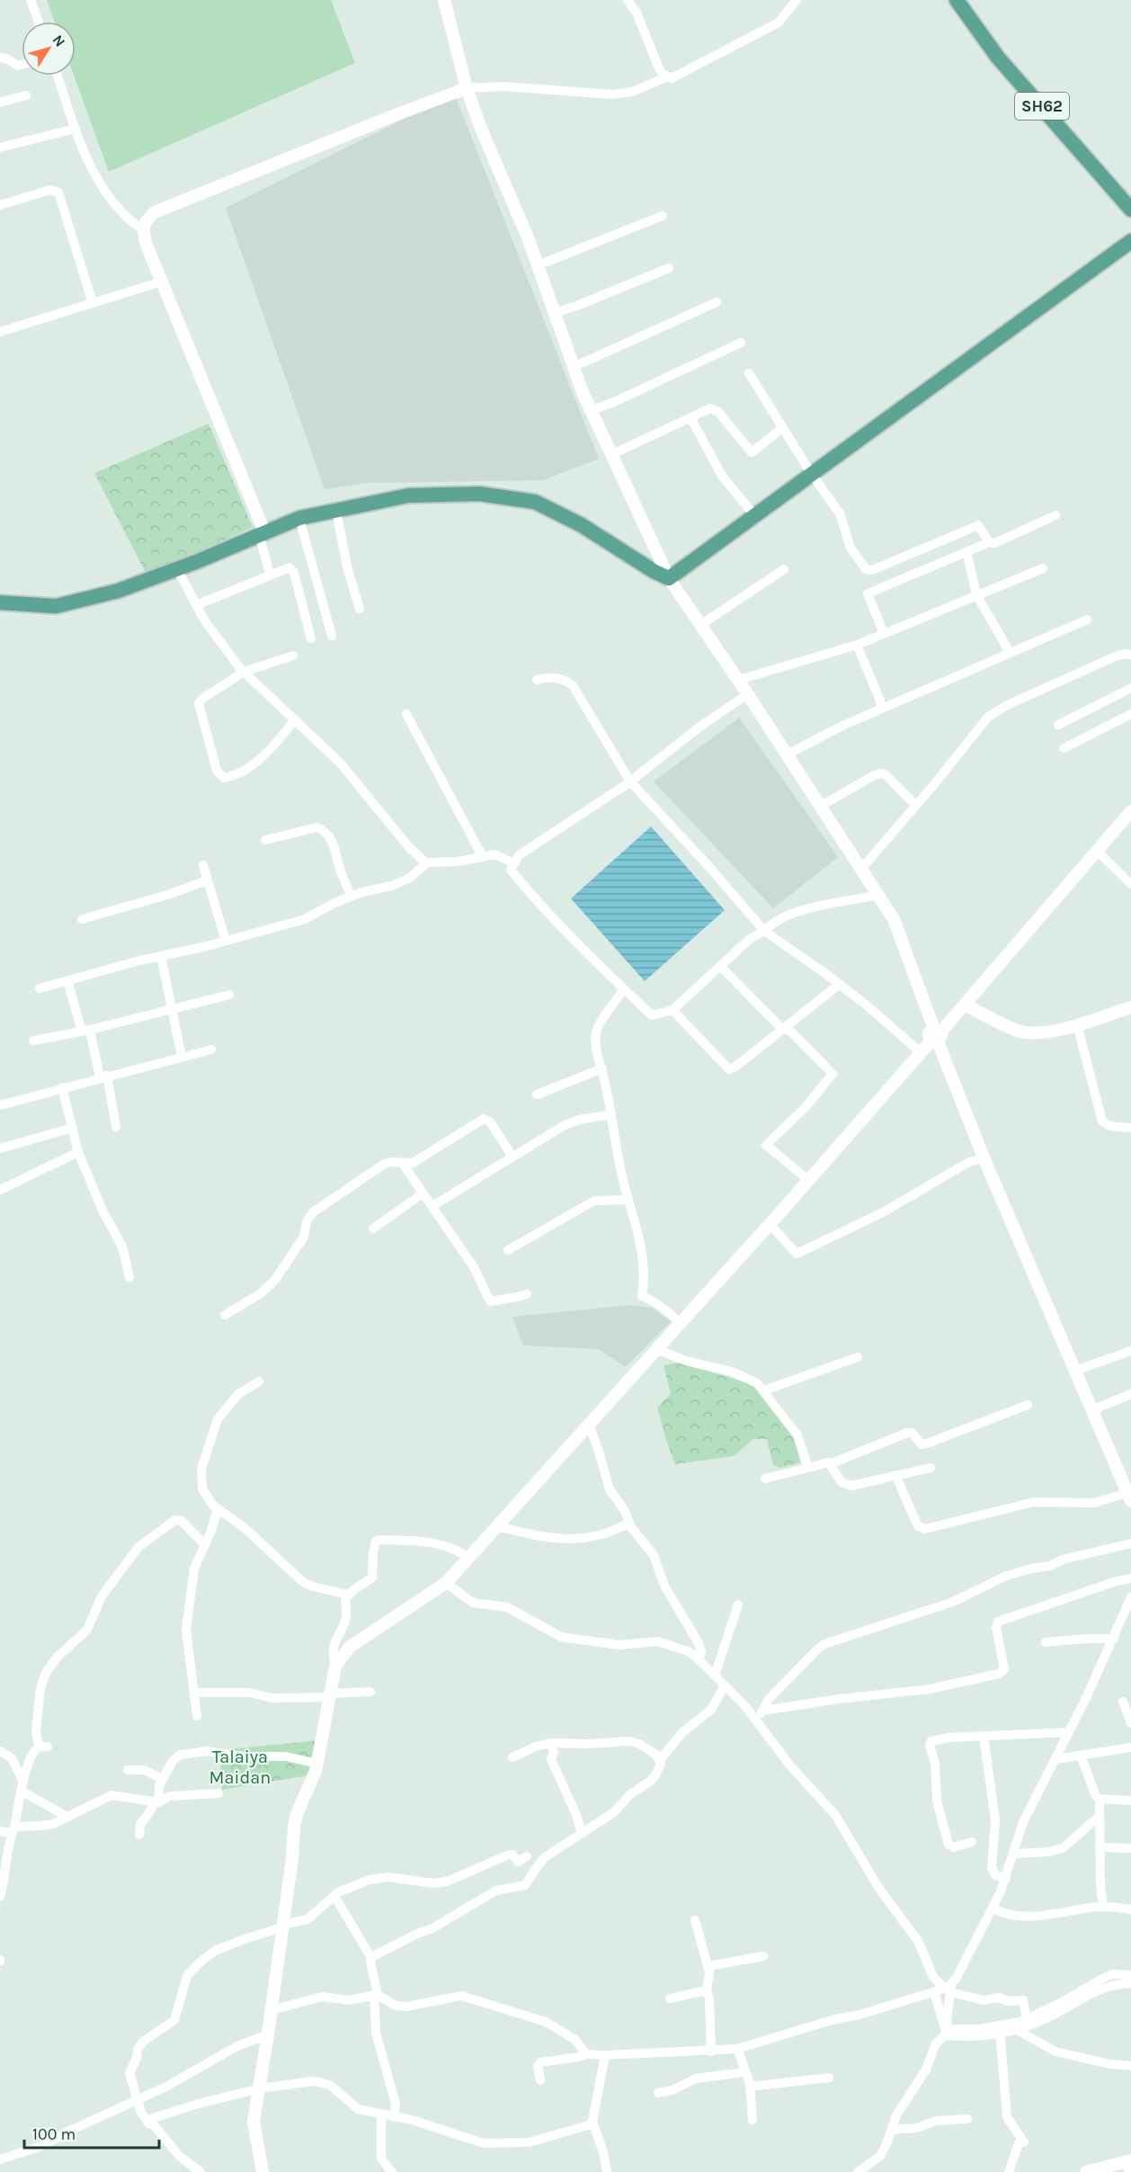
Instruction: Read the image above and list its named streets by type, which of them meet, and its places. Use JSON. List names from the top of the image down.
{
  "streets": {
    "main road": ["SH62"]
  },
  "parks": ["Talaiya Maidan"],
  "scale_bar": "100 m",
  "north": "top right"
}
